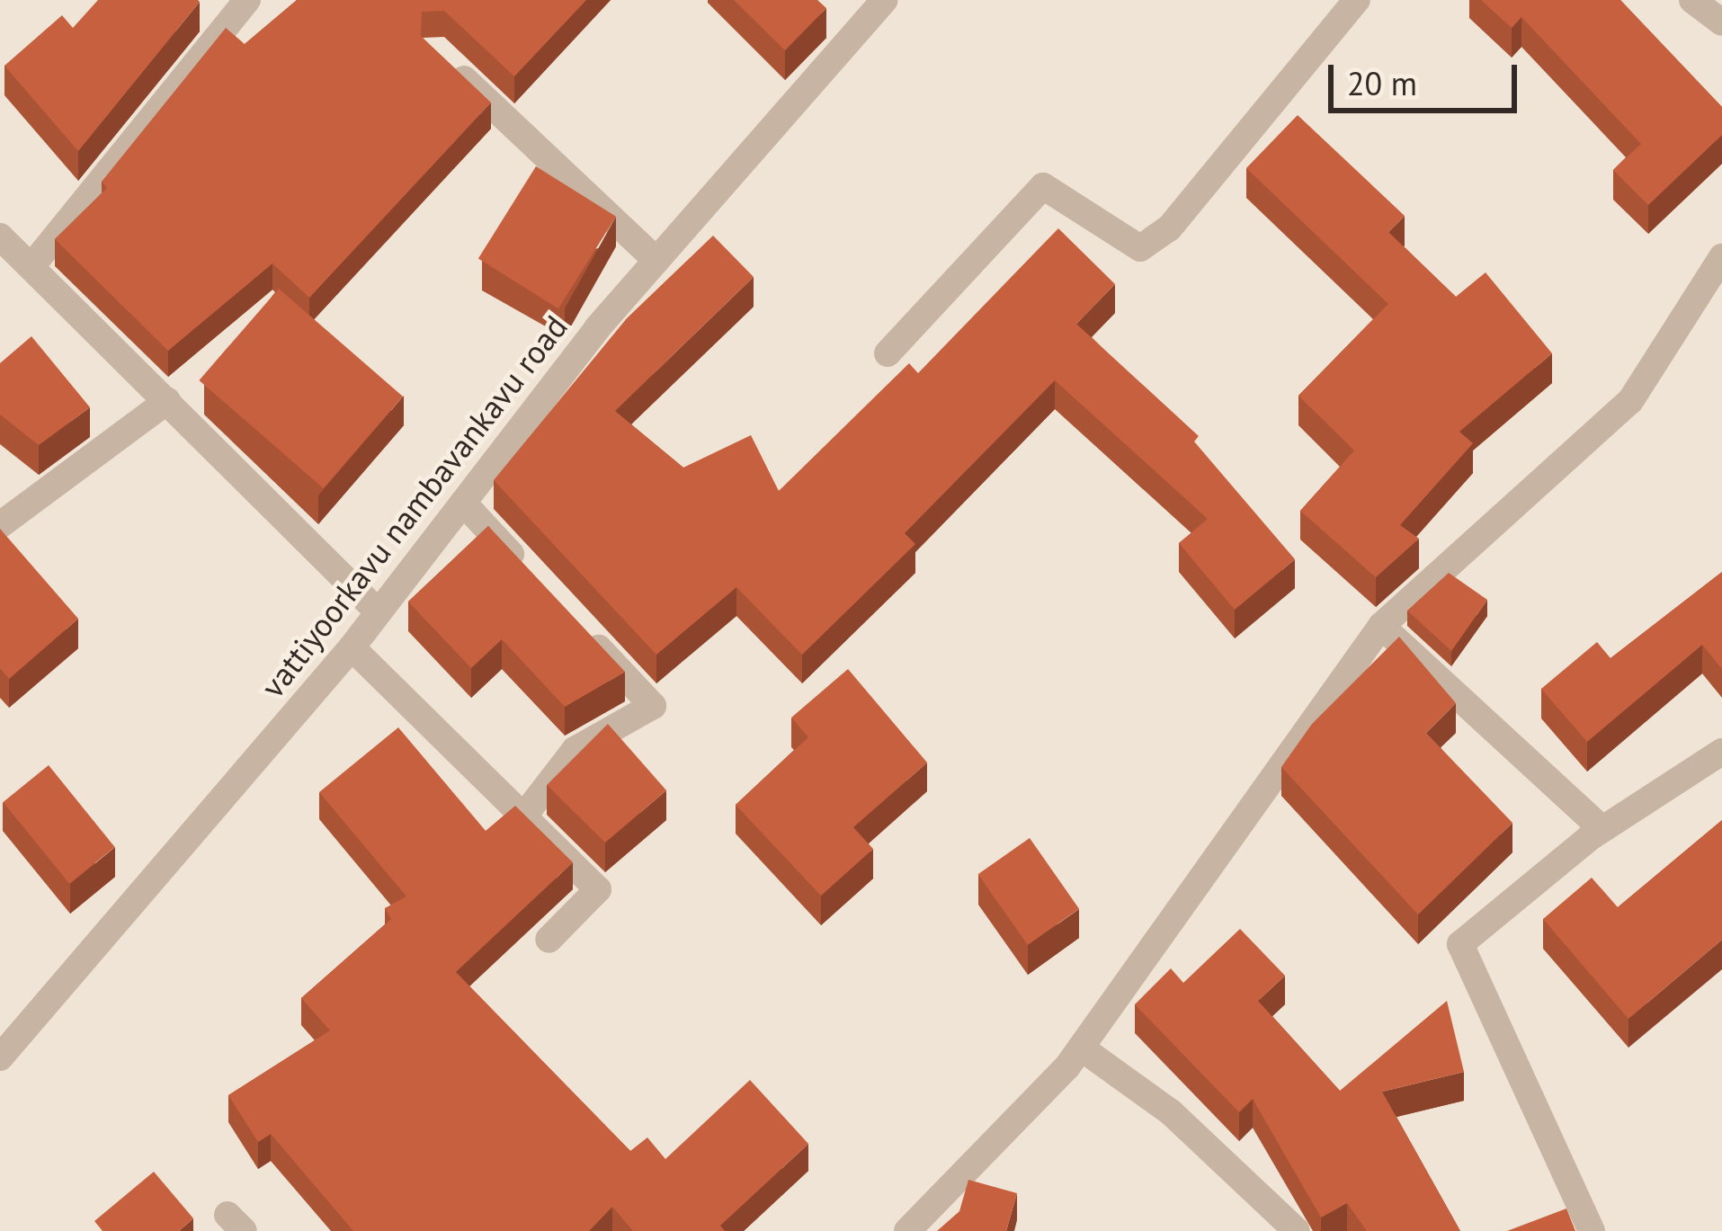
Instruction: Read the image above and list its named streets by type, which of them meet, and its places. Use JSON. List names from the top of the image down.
{
  "streets": {
    "street": ["vattiyoorkavu nambavankavu road"]
  },
  "scale_bar": "20 m"
}
